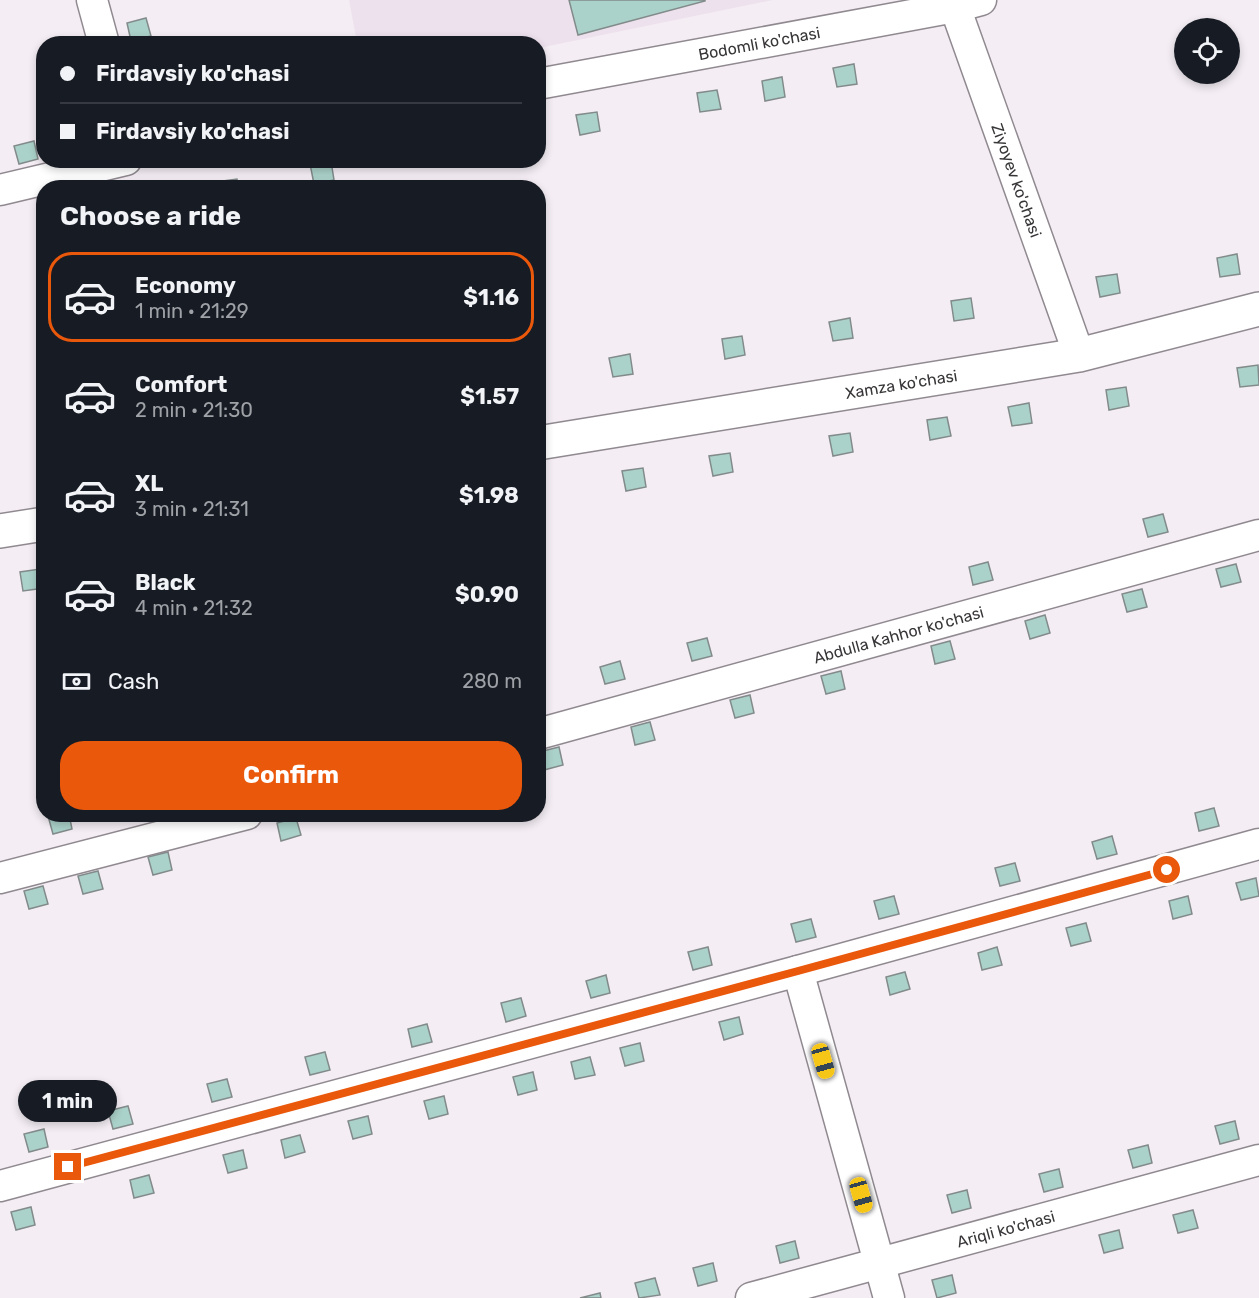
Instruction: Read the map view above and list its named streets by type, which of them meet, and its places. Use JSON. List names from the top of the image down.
{
  "streets": {
    "main road": ["Xamza ko'chasi"],
    "street": [
      "Bodomli ko'chasi",
      "Ziyoyev ko'chasi",
      "Abdulla Kahhor ko'chasi",
      "Ariqli ko'chasi"
    ]
  },
  "crossings": [
    ["Bodomli ko'chasi", "Ziyoyev ko'chasi"],
    ["Ziyoyev ko'chasi", "Xamza ko'chasi"]
  ],
  "page": {
    "banner": ["Firdavsiy ko'chasi", "Firdavsiy ko'chasi"],
    "heading": "Choose a ride",
    "list": [
      {
        "name": "Economy",
        "note": "1 min · 21:29",
        "value": "$1.16"
      },
      {
        "name": "Comfort",
        "note": "2 min · 21:30",
        "value": "$1.57"
      },
      {
        "name": "XL",
        "note": "3 min · 21:31",
        "value": "$1.98"
      },
      {
        "name": "Black",
        "note": "4 min · 21:32",
        "value": "$0.90"
      }
    ],
    "pay": ["Cash", "280 m"],
    "buttons": "Confirm",
    "bubble": "1 min"
  }
}
